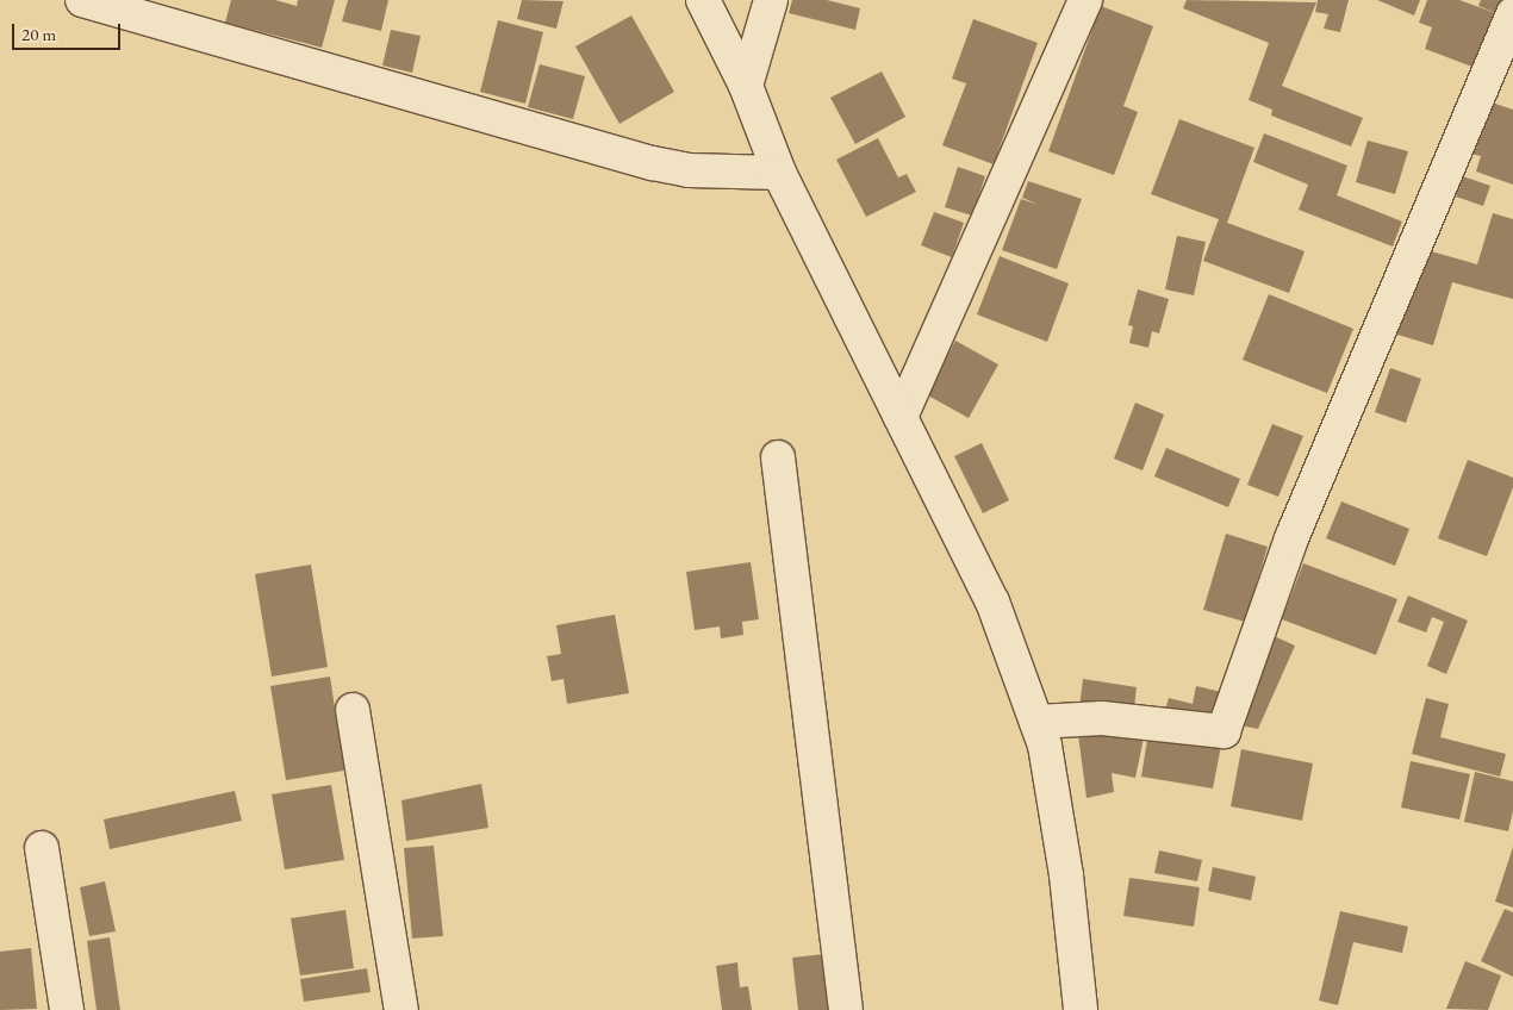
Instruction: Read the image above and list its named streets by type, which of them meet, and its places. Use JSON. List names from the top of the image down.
{
  "scale_bar": "20 m"
}
